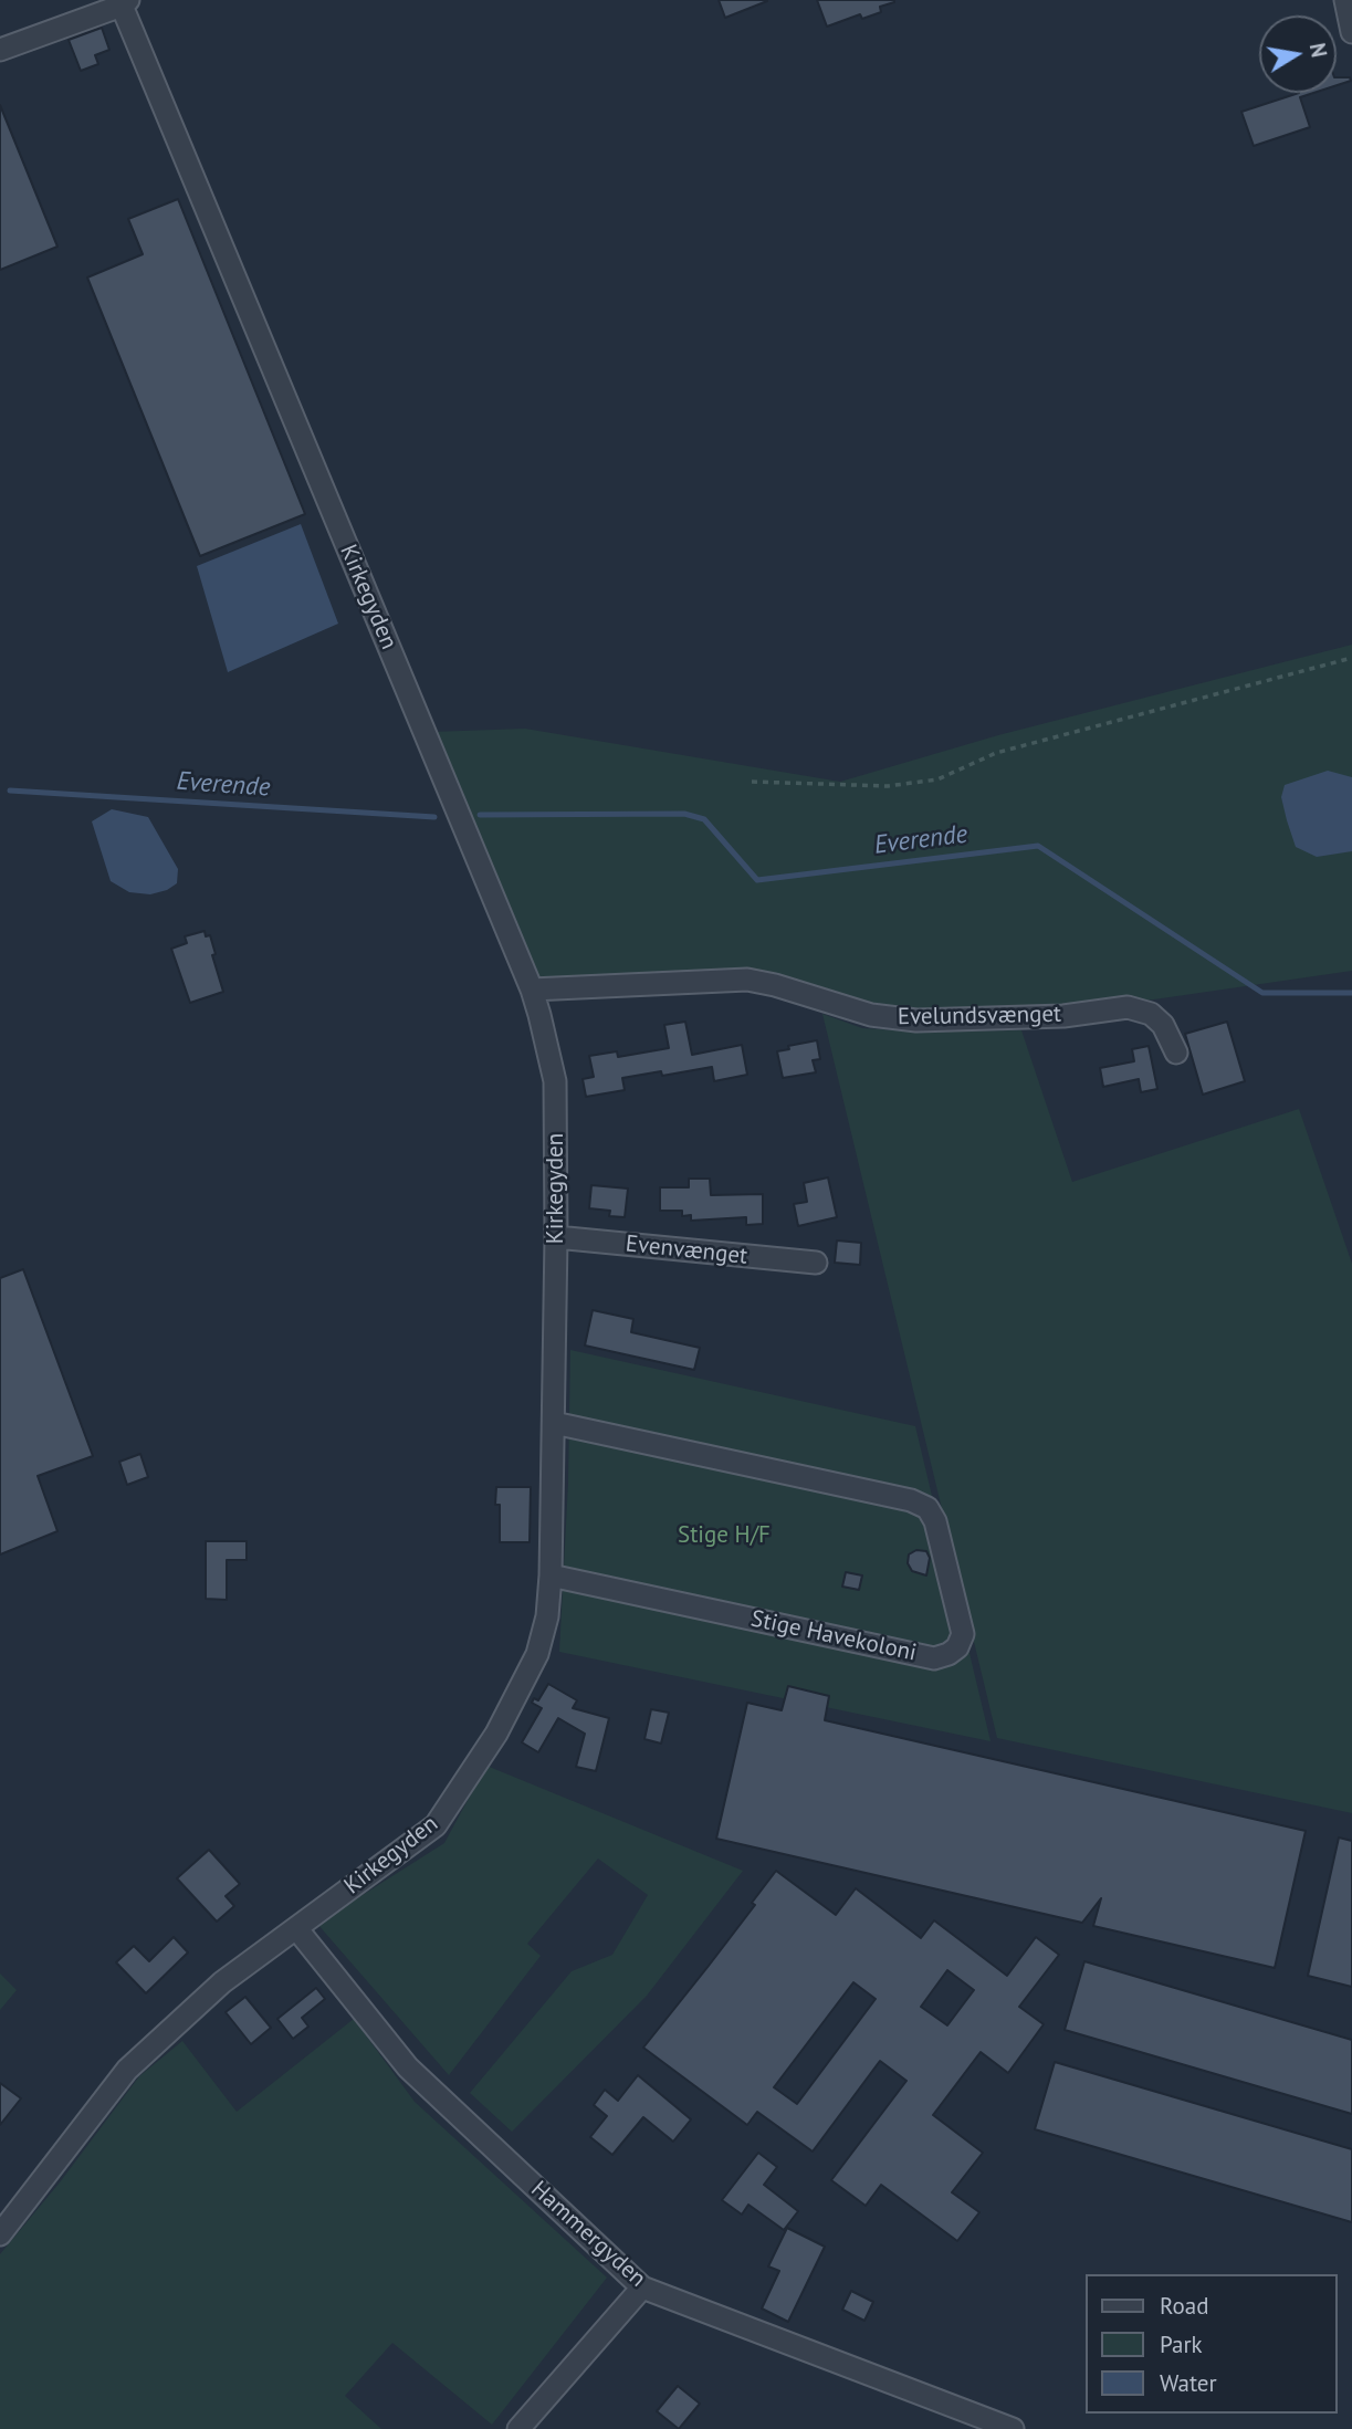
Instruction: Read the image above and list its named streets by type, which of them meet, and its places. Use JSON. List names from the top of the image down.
{
  "streets": {
    "street": [
      "Kirkegyden",
      "Evelundsvænget",
      "Evenvænget",
      "Stige Havekoloni",
      "Hammergyden"
    ]
  },
  "crossings": [
    ["Kirkegyden", "Evelundsvænget"],
    ["Kirkegyden", "Evenvænget"],
    ["Kirkegyden", "Stige Havekoloni"],
    ["Kirkegyden", "Hammergyden"]
  ],
  "water": ["Everende"],
  "parks": ["Stige H/F"],
  "legend": ["Road", "Park", "Water"],
  "north": "right"
}
